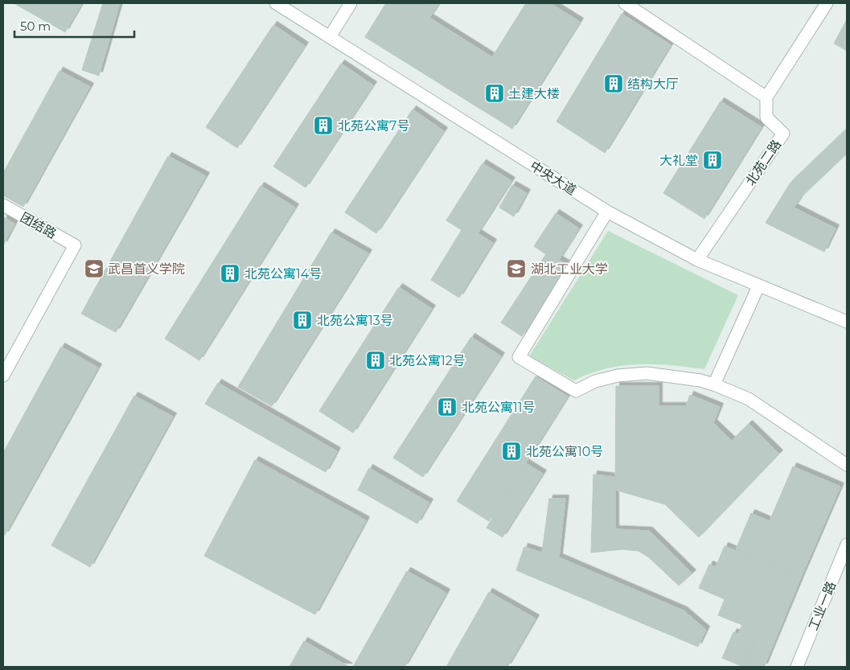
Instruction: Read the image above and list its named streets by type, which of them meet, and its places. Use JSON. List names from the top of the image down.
{
  "streets": {
    "street": [
      "北苑二路",
      "中央大道",
      "团结路",
      "工业一路"
    ]
  },
  "crossings": [
    ["北苑二路", "中央大道"]
  ],
  "places": {
    "building": [
      "结构大厅",
      "土建大楼",
      "北苑公寓7号",
      "大礼堂",
      "北苑公寓14号",
      "北苑公寓13号",
      "北苑公寓12号",
      "北苑公寓11号",
      "北苑公寓10号"
    ],
    "school or university": ["武昌首义学院", "湖北工业大学"]
  },
  "scale_bar": "50 m"
}
